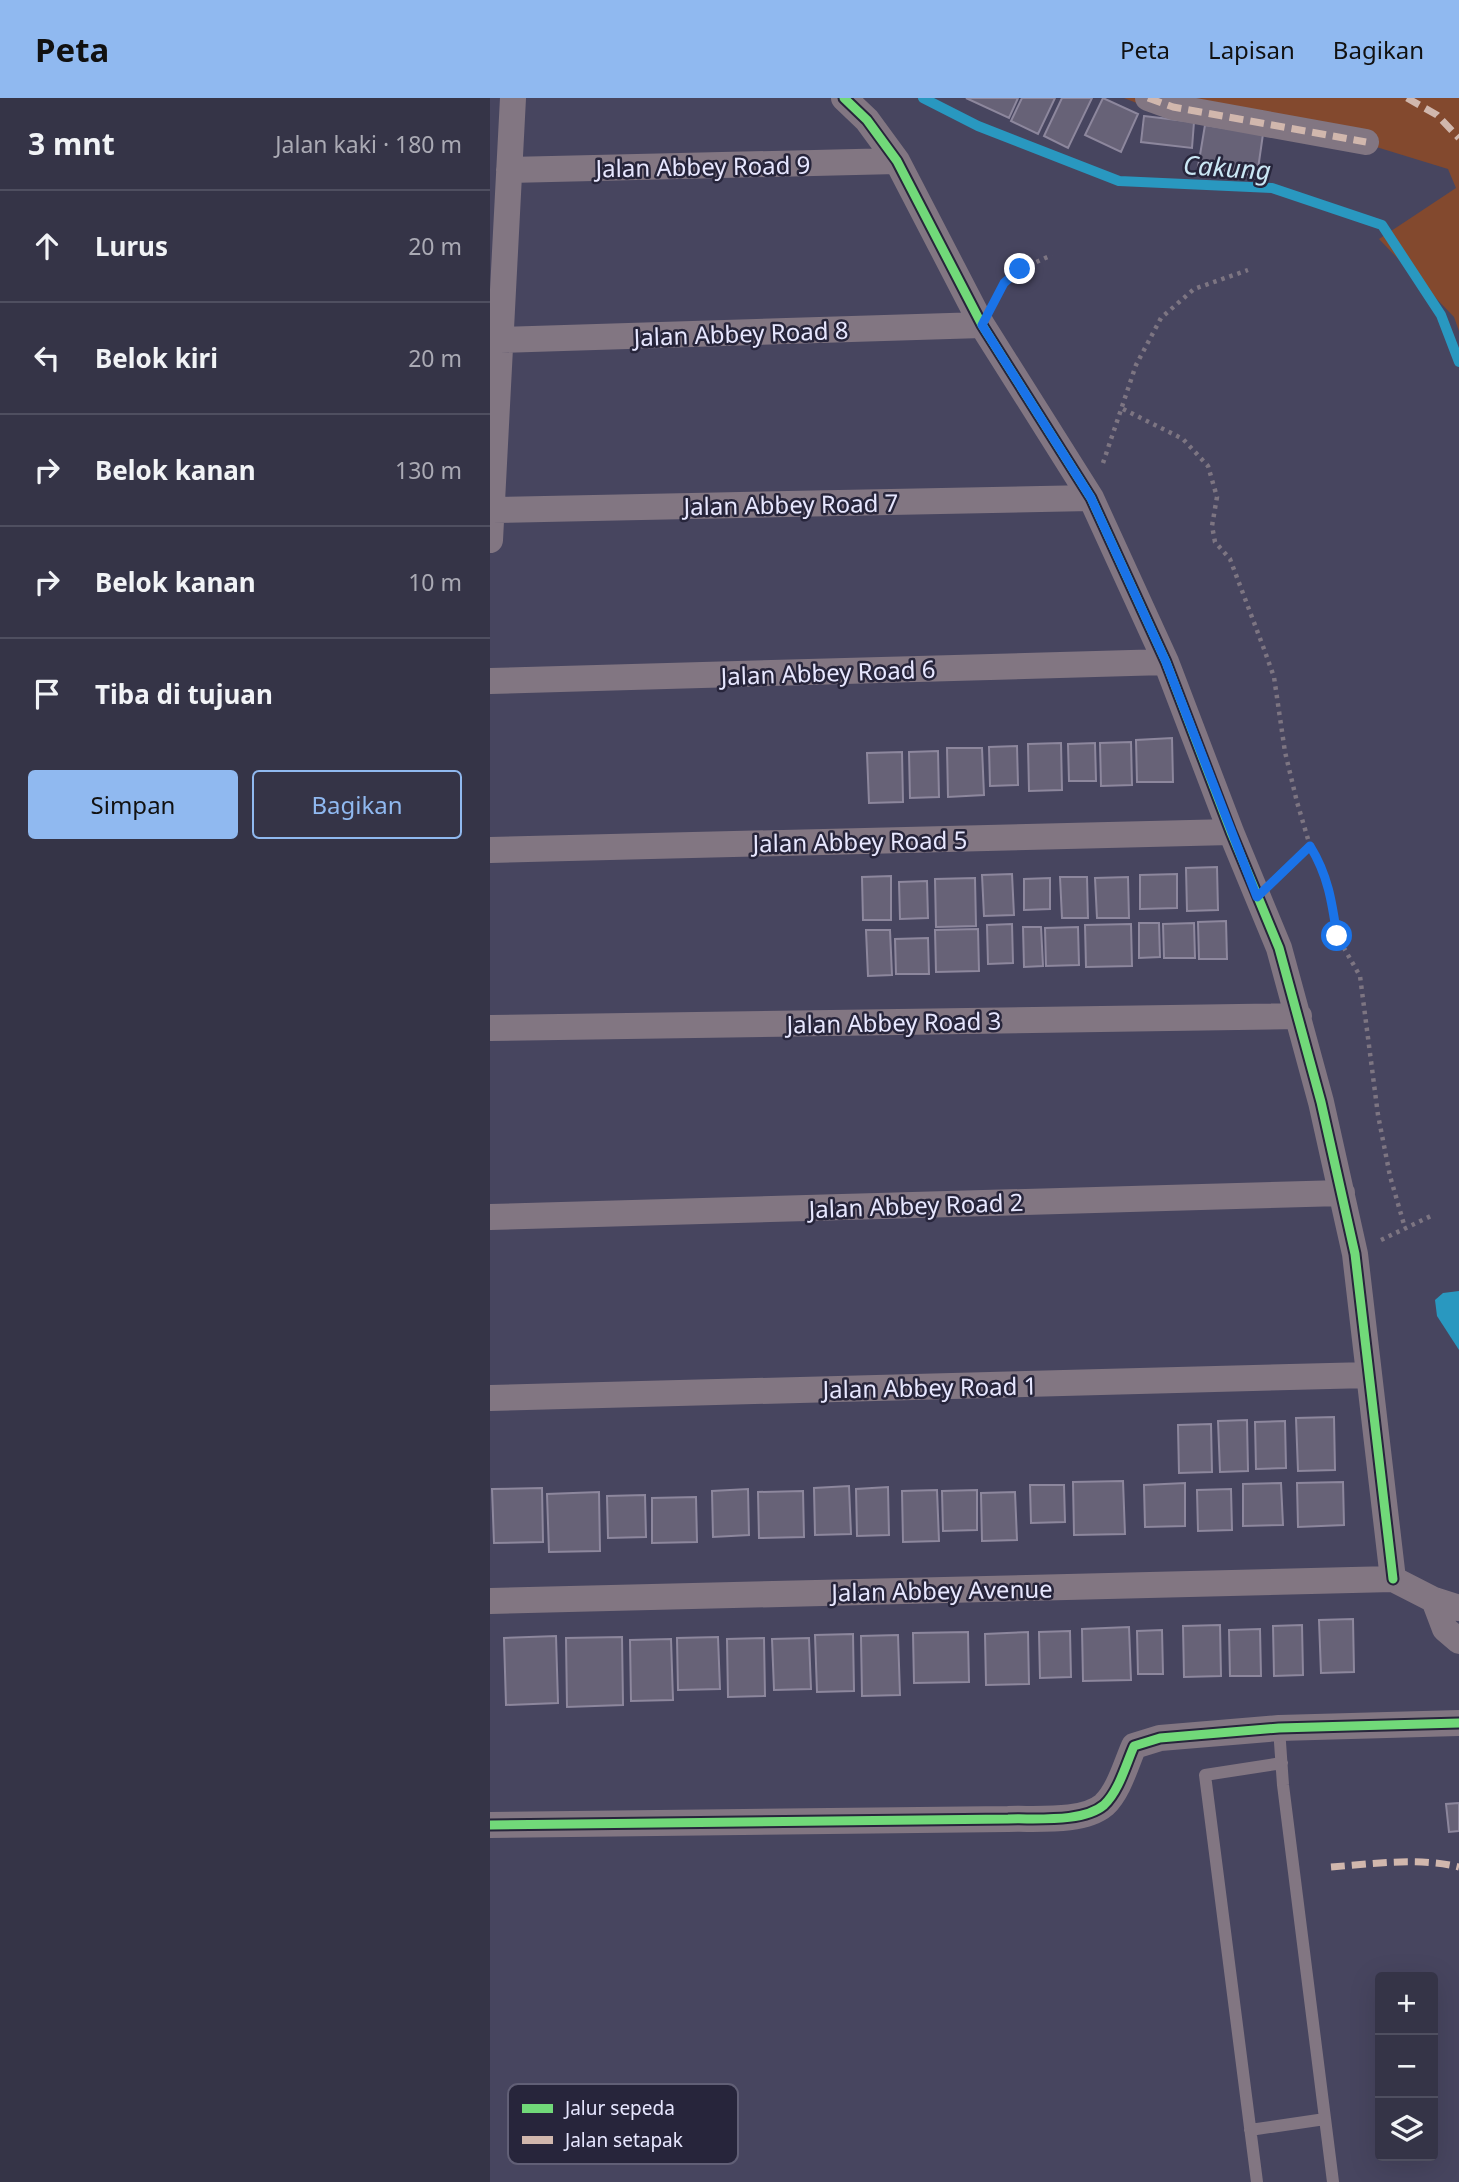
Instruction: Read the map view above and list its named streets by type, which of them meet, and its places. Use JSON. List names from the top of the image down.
{
  "streets": {
    "street": [
      "Jalan Abbey Road 9",
      "Jalan Abbey Road 8",
      "Jalan Abbey Road 7",
      "Jalan Abbey Road 6",
      "Jalan Abbey Road 5",
      "Jalan Abbey Road 3",
      "Jalan Abbey Road 2",
      "Jalan Abbey Road 1",
      "Jalan Abbey Avenue"
    ]
  },
  "water": ["Cakung"],
  "legend": ["Jalur sepeda", "Jalan setapak"],
  "page": {
    "header": "Peta",
    "nav": ["Peta", "Lapisan", "Bagikan"],
    "heading": ["3 mnt", "Jalan kaki · 180 m"],
    "list": [
      ["Lurus", "20 m"],
      ["Belok kiri", "20 m"],
      ["Belok kanan", "130 m"],
      ["Belok kanan", "10 m"],
      "Tiba di tujuan"
    ],
    "buttons": ["Simpan", "Bagikan"],
    "map_buttons": ["+", "−"]
  }
}
